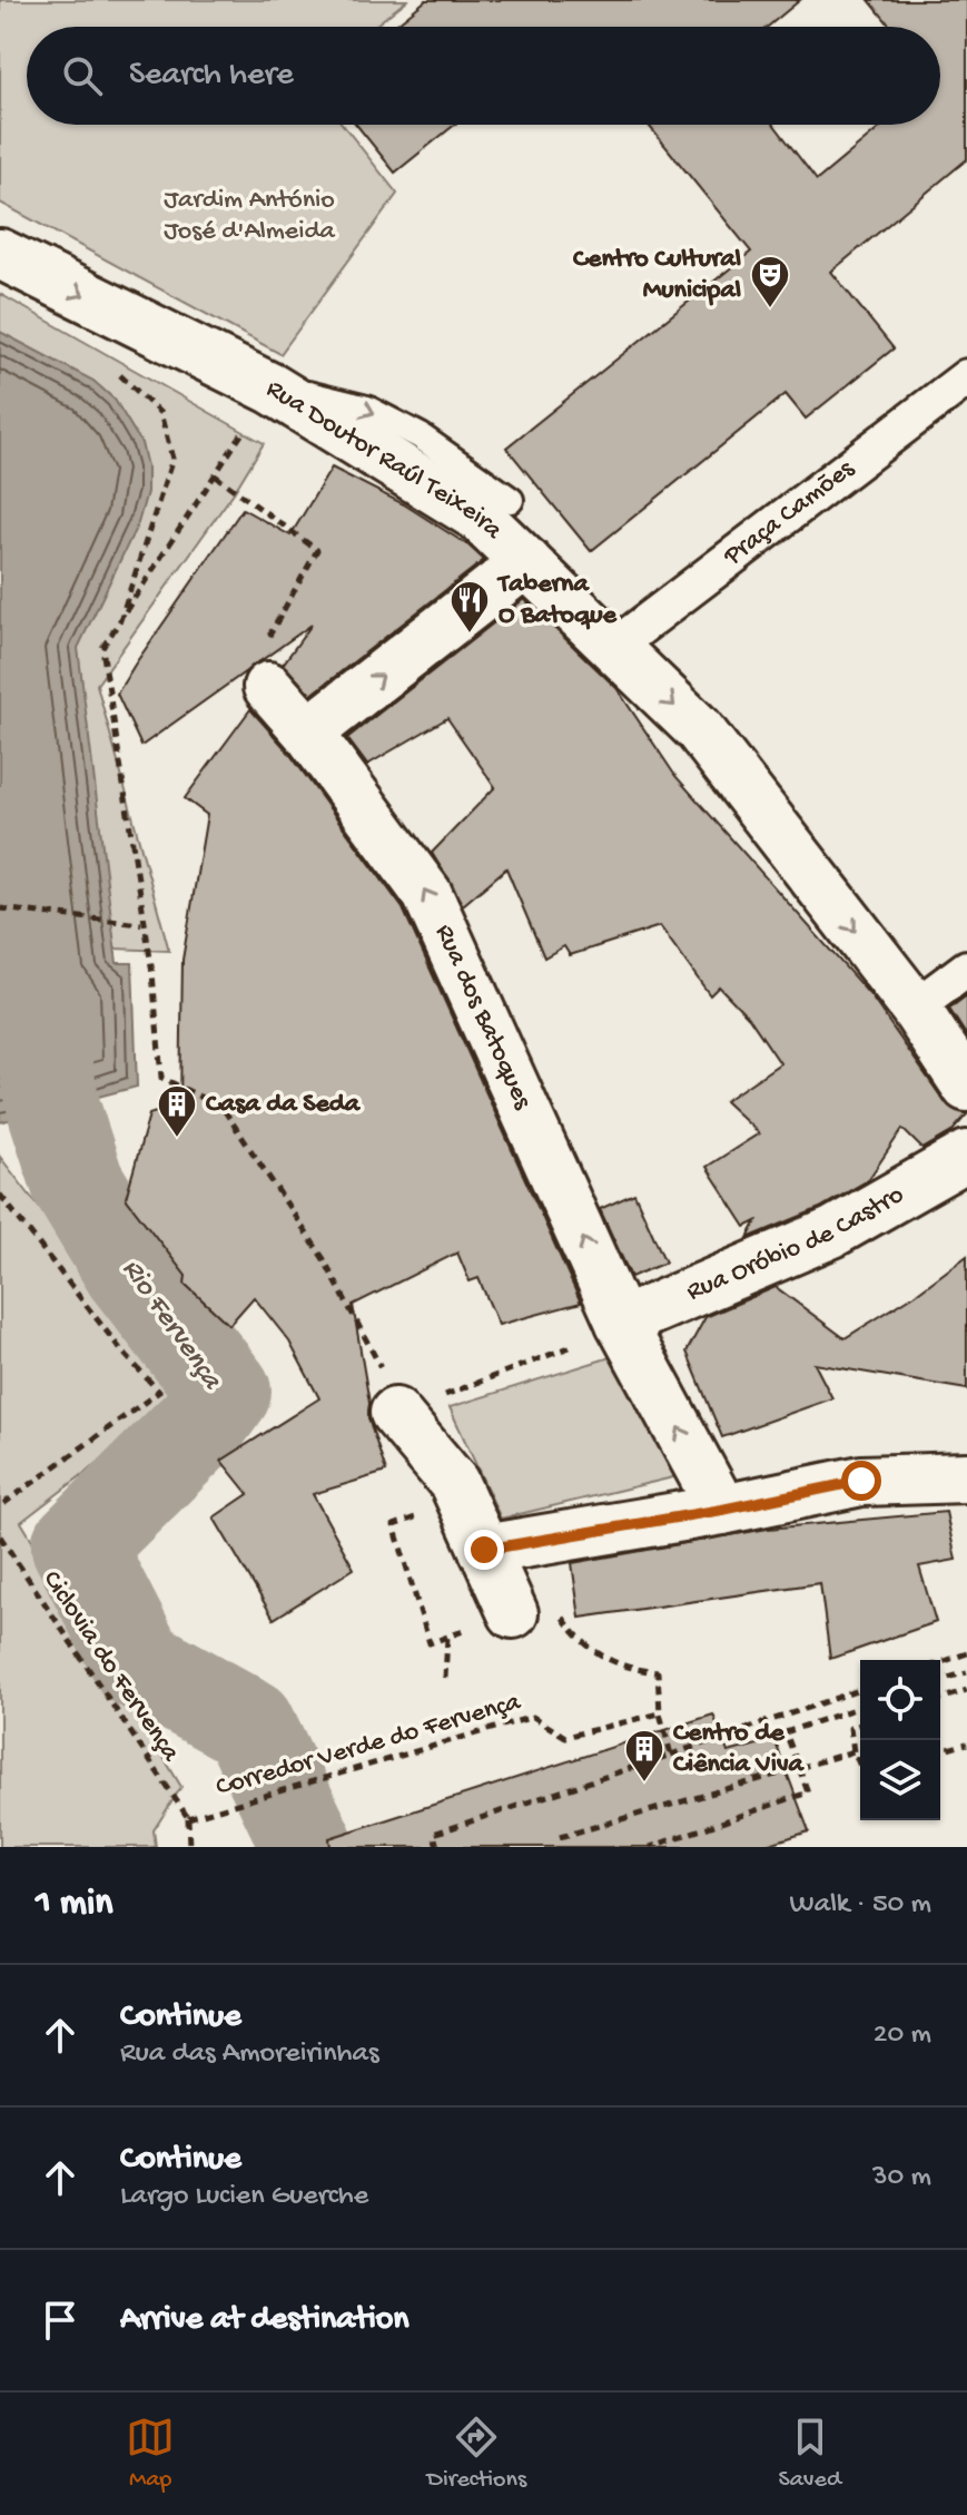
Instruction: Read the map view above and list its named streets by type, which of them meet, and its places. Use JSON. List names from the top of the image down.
{
  "streets": {
    "street": [
      "Rua Doutor Raúl Teixeira",
      "Praça Camões",
      "Rua dos Batoques",
      "Rua Oróbio de Castro"
    ],
    "path": ["Ciclovia do Fervença", "Corredor Verde do Fervença"]
  },
  "crossings": [
    ["Rua Doutor Raúl Teixeira", "Praça Camões"],
    ["Rua dos Batoques", "Rua Oróbio de Castro"],
    ["Ciclovia do Fervença", "Corredor Verde do Fervença"]
  ],
  "one_way": ["Rua Doutor Raúl Teixeira", "Rua dos Batoques"],
  "water": ["Rio Fervença"],
  "parks": ["Jardim António José d'Almeida"],
  "places": {
    "theatre": ["Centro Cultural Municipal"],
    "restaurant": ["Taberna O Batoque"],
    "building": ["Casa da Seda", "Centro de Ciência Viva"]
  },
  "page": {
    "search": "Search here",
    "heading": ["1 min", "Walk · 50 m"],
    "list": [
      ["Continue", "Rua das Amoreirinhas", "20 m"],
      ["Continue", "Largo Lucien Guerche", "30 m"],
      "Arrive at destination"
    ],
    "nav": ["Map", "Directions", "Saved"]
  }
}
